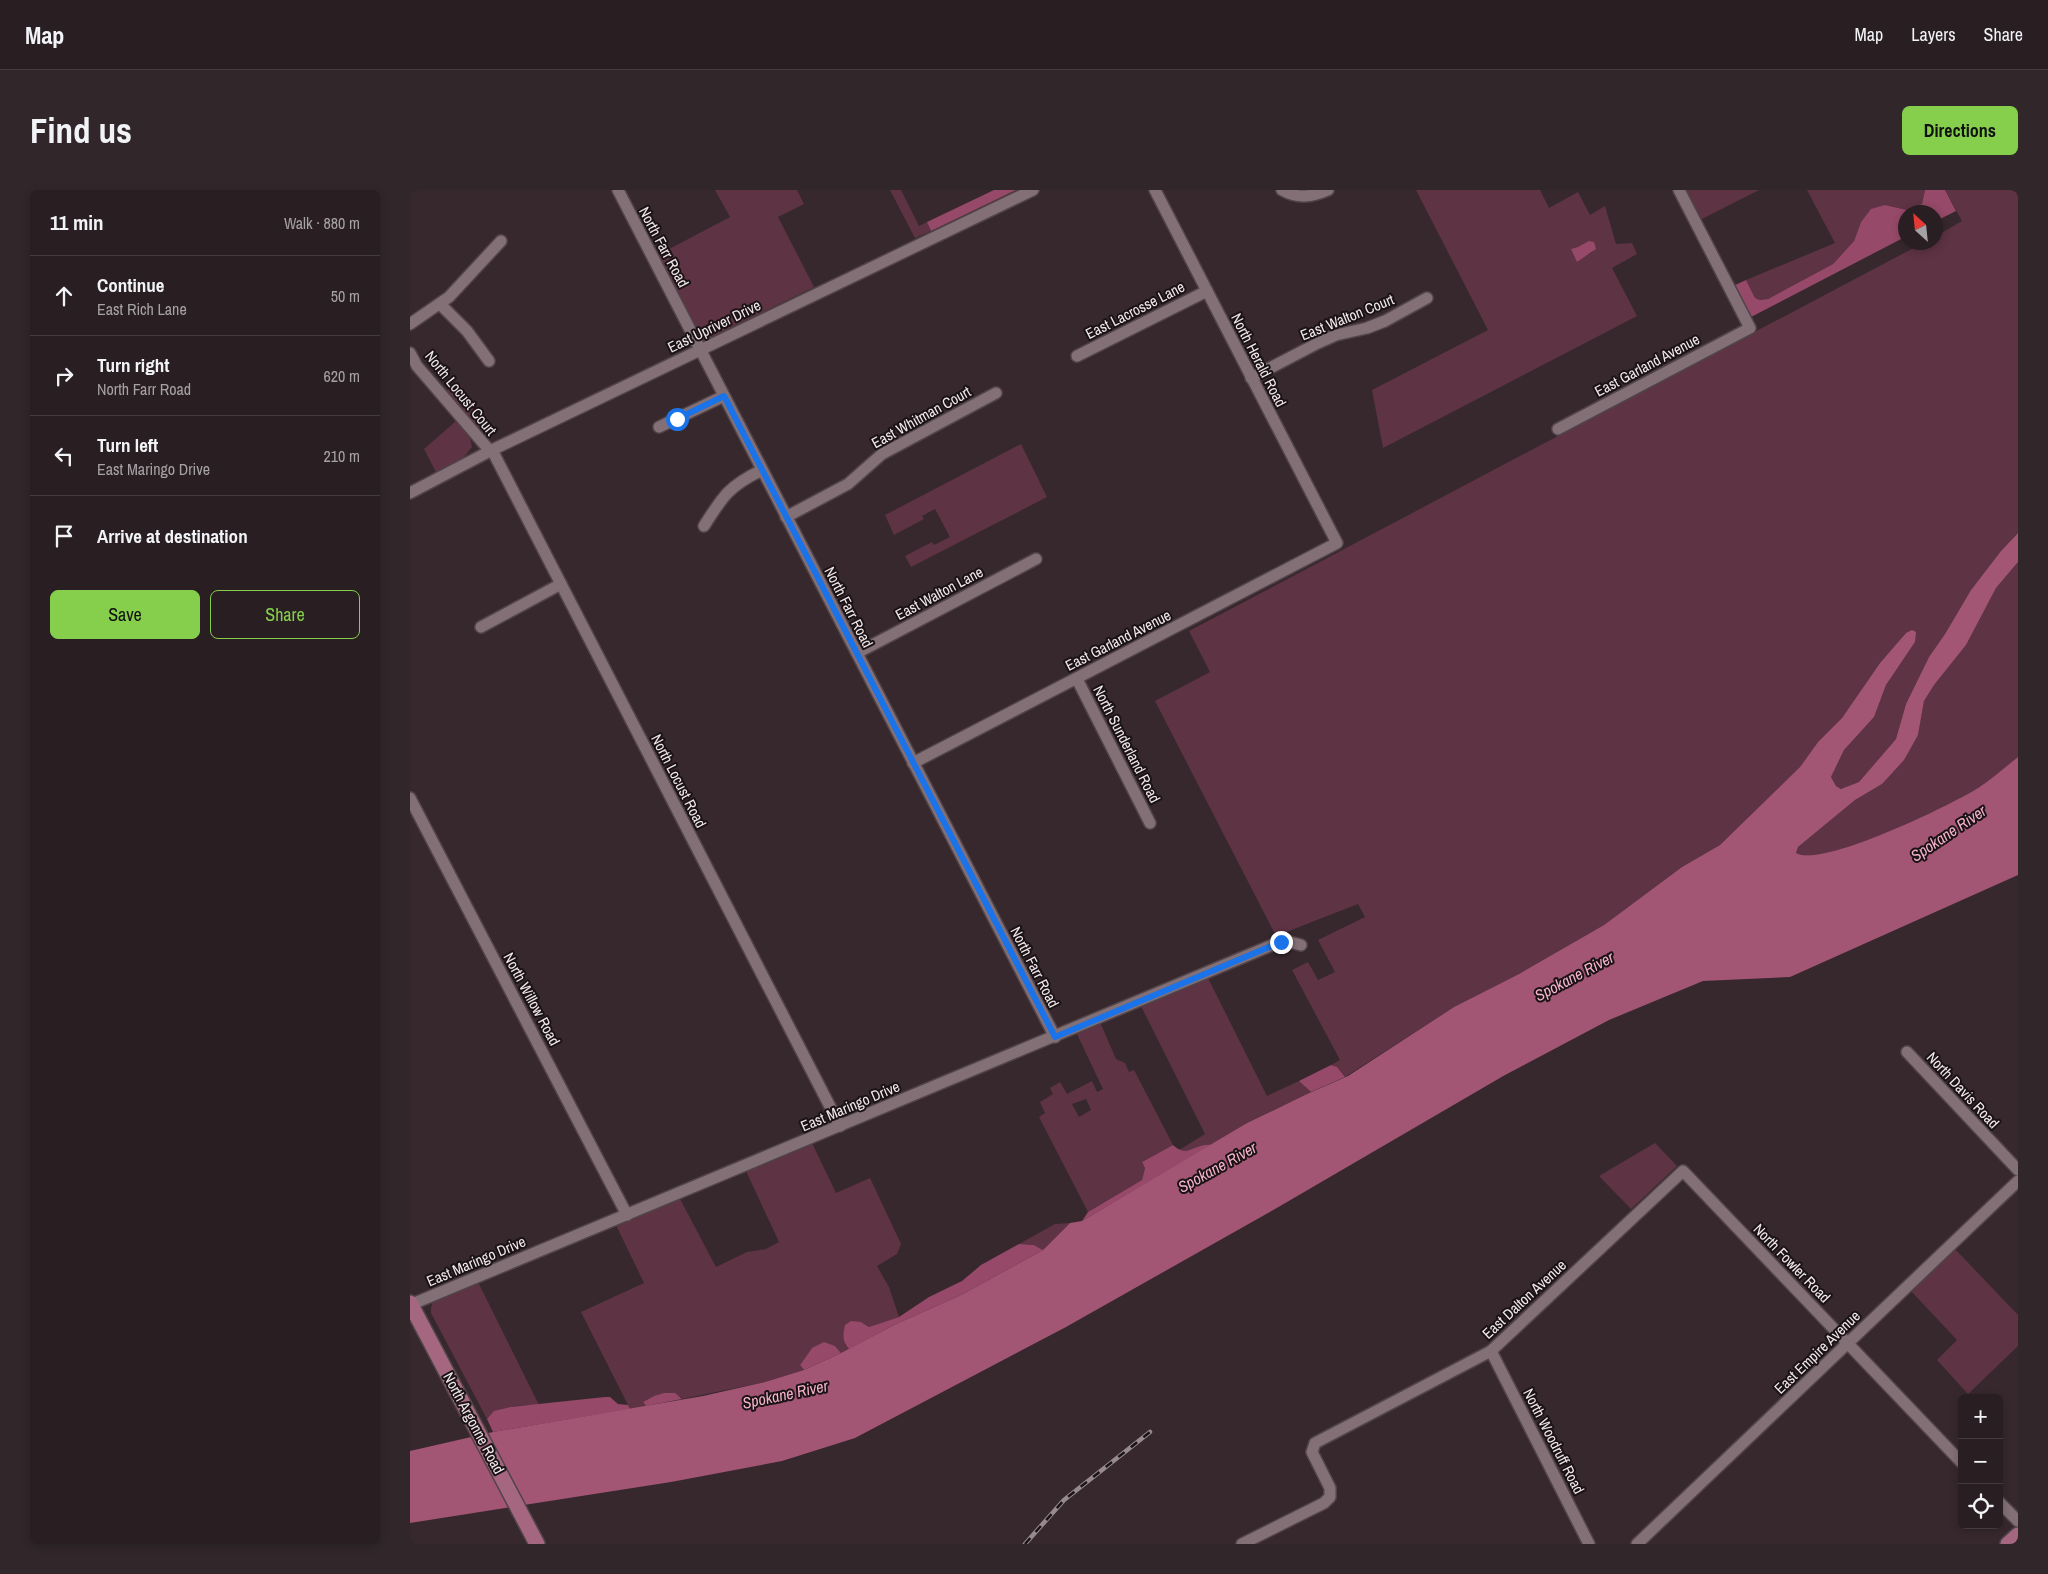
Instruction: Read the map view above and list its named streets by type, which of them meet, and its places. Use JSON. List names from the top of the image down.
{
  "streets": {
    "main road": ["North Argonne Road"],
    "street": [
      "North Farr Road",
      "East Lacrosse Lane",
      "East Walton Court",
      "East Upriver Drive",
      "North Herald Road",
      "East Garland Avenue",
      "North Locust Court",
      "East Whitman Court",
      "East Walton Lane",
      "North Sunderland Road",
      "North Locust Road",
      "North Willow Road",
      "North Davis Road",
      "East Maringo Drive",
      "North Fowler Road",
      "East Dalton Avenue",
      "East Empire Avenue",
      "North Woodruff Road"
    ]
  },
  "crossings": [
    ["North Farr Road", "East Upriver Drive"],
    ["North Farr Road", "East Garland Avenue"],
    ["North Farr Road", "East Whitman Court"],
    ["North Farr Road", "East Walton Lane"],
    ["North Farr Road", "East Maringo Drive"],
    ["East Lacrosse Lane", "North Herald Road"],
    ["East Walton Court", "North Herald Road"],
    ["East Upriver Drive", "North Locust Court"],
    ["East Upriver Drive", "North Locust Road"],
    ["North Herald Road", "East Garland Avenue"],
    ["East Garland Avenue", "North Sunderland Road"],
    ["North Locust Court", "North Locust Road"],
    ["North Locust Road", "East Maringo Drive"],
    ["North Willow Road", "East Maringo Drive"],
    ["East Maringo Drive", "North Argonne Road"],
    ["North Fowler Road", "East Dalton Avenue"],
    ["North Fowler Road", "East Empire Avenue"],
    ["East Dalton Avenue", "North Woodruff Road"]
  ],
  "water": ["Spokane River"],
  "north": "top left",
  "page": {
    "header": "Map",
    "nav": ["Map", "Layers", "Share"],
    "buttons": [
      "Directions",
      ["Save", "Share"]
    ],
    "title": "Find us",
    "heading": ["11 min", "Walk · 880 m"],
    "list": [
      ["Continue", "East Rich Lane", "50 m"],
      ["Turn right", "North Farr Road", "620 m"],
      ["Turn left", "East Maringo Drive", "210 m"],
      "Arrive at destination"
    ],
    "map_buttons": ["+", "−"]
  }
}
